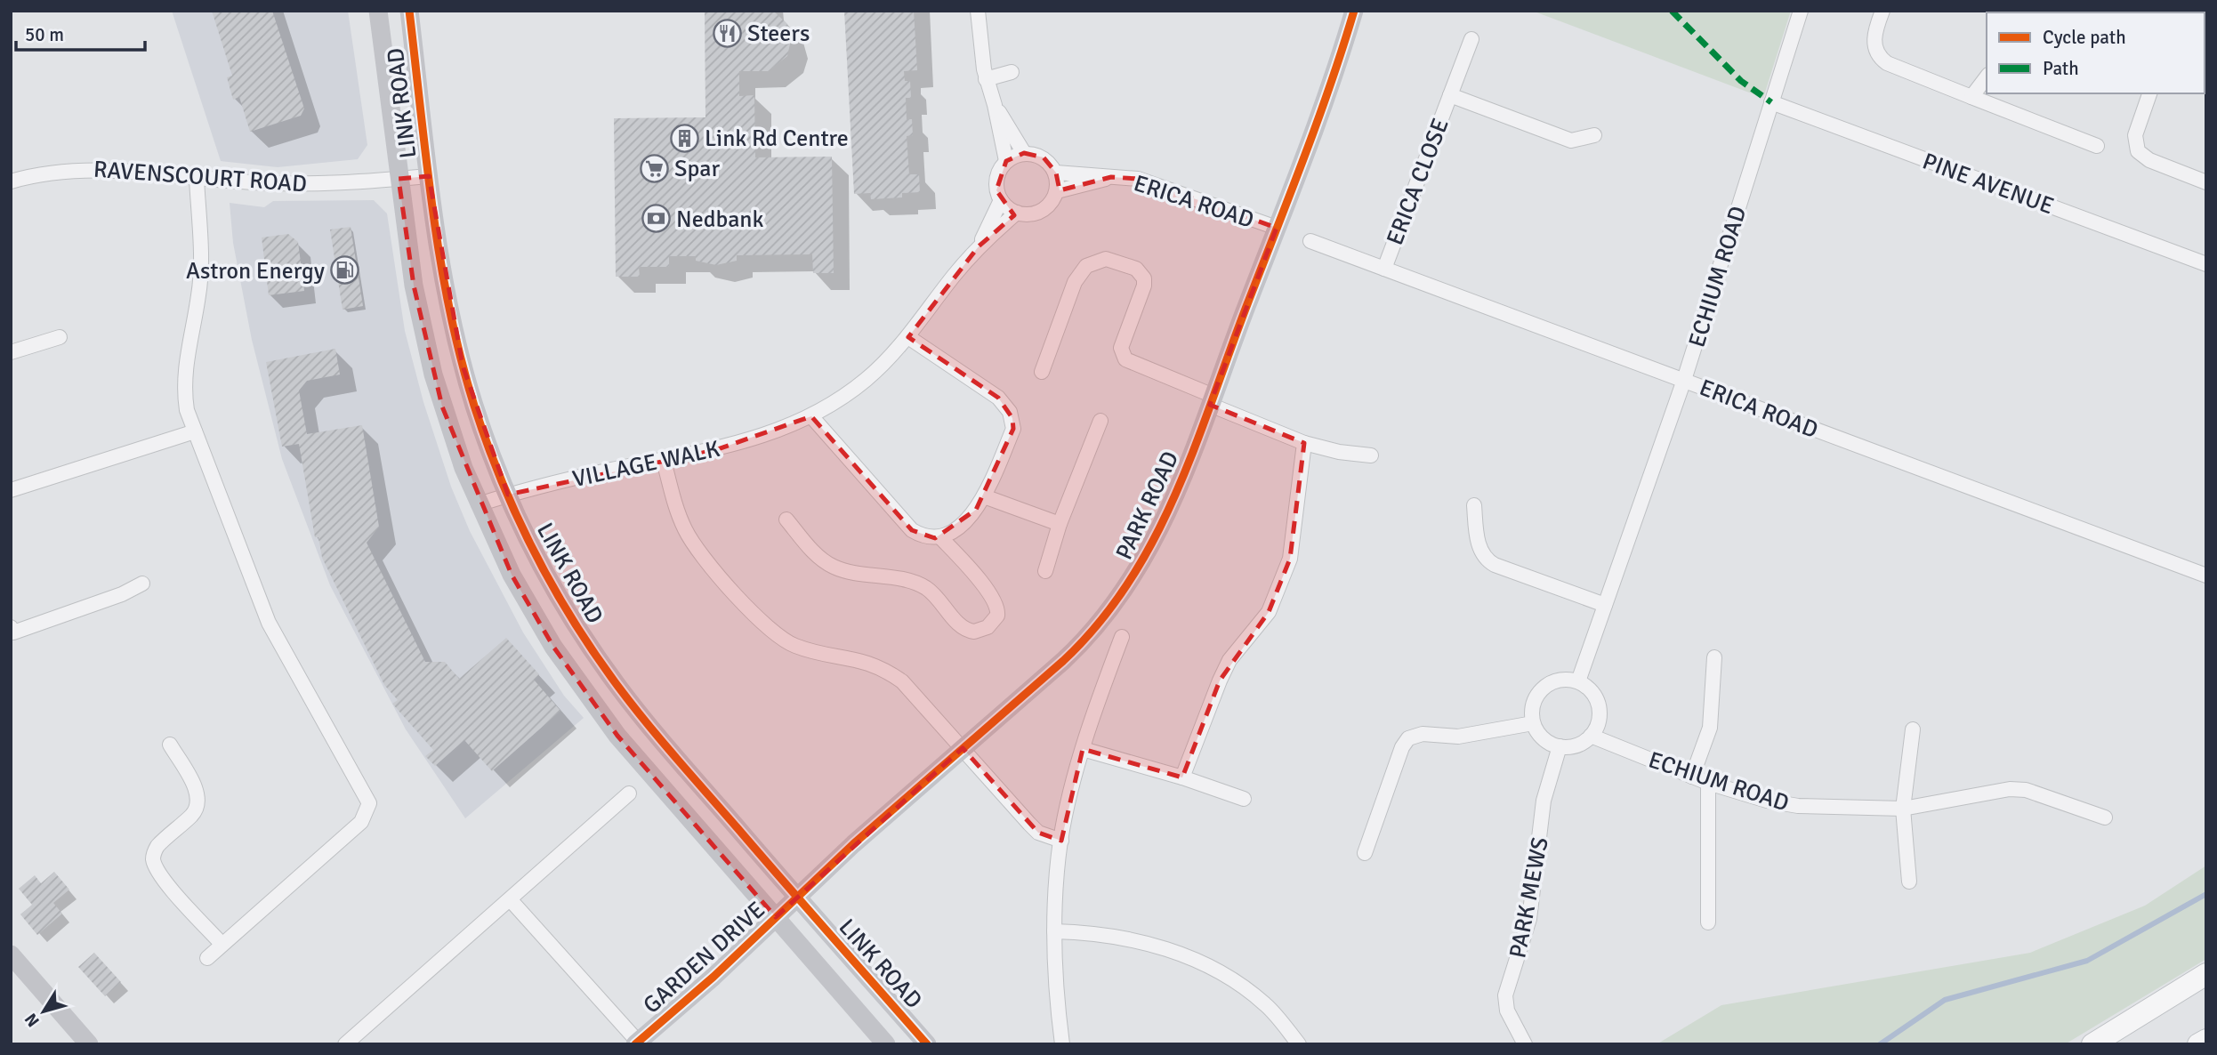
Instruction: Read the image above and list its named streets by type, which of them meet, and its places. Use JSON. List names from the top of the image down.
{
  "streets": {
    "street": [
      "LINK ROAD",
      "RAVENSCOURT ROAD",
      "ERICA CLOSE",
      "PINE AVENUE",
      "ERICA ROAD",
      "ECHIUM ROAD",
      "VILLAGE WALK",
      "PARK ROAD",
      "PARK MEWS",
      "GARDEN DRIVE"
    ]
  },
  "crossings": [
    ["LINK ROAD", "RAVENSCOURT ROAD"],
    ["LINK ROAD", "VILLAGE WALK"],
    ["LINK ROAD", "PARK ROAD"],
    ["LINK ROAD", "GARDEN DRIVE"],
    ["ERICA CLOSE", "ERICA ROAD"],
    ["PINE AVENUE", "ECHIUM ROAD"],
    ["ERICA ROAD", "ECHIUM ROAD"],
    ["ERICA ROAD", "VILLAGE WALK"],
    ["ERICA ROAD", "PARK ROAD"],
    ["ECHIUM ROAD", "PARK MEWS"],
    ["PARK ROAD", "GARDEN DRIVE"]
  ],
  "places": {
    "restaurant": ["Steers"],
    "building": ["Link Rd Centre"],
    "supermarket": ["Spar"],
    "bank": ["Nedbank"],
    "fuel station": ["Astron Energy"]
  },
  "legend": ["Cycle path", "Path"],
  "scale_bar": "50 m",
  "north": "bottom left"
}
